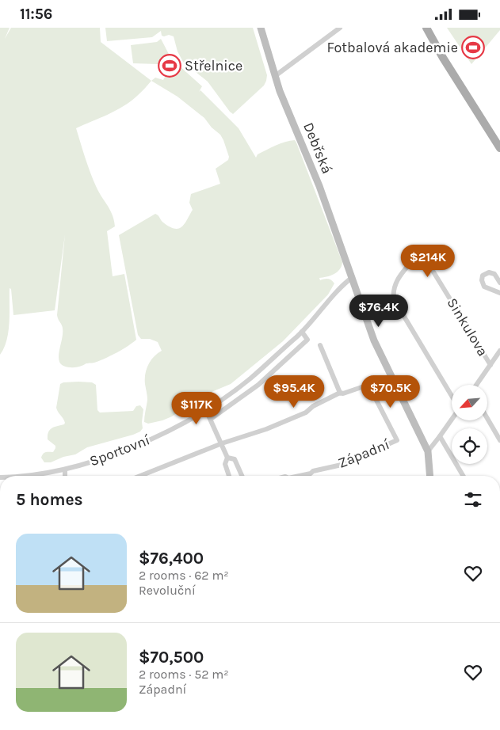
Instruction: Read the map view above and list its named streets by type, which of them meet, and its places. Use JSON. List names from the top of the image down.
{
  "streets": {
    "main road": ["Debřská"],
    "street": ["Sinkulova", "Sportovní", "Západní"]
  },
  "crossings": [
    ["Debřská", "Sportovní"]
  ],
  "places": {
    "sports": ["Fotbalová akademie", "Střelnice"]
  },
  "north": "bottom left",
  "page": {
    "status": "11:56",
    "price": [
      "$214K",
      "$76.4K",
      "$95.4K",
      "$70.5K",
      "$117K"
    ],
    "heading": "5 homes",
    "list": [
      {
        "name": "$76,400",
        "note": "2 rooms · 62 m² · Revoluční"
      },
      {
        "name": "$70,500",
        "note": "2 rooms · 52 m² · Západní"
      }
    ]
  }
}
